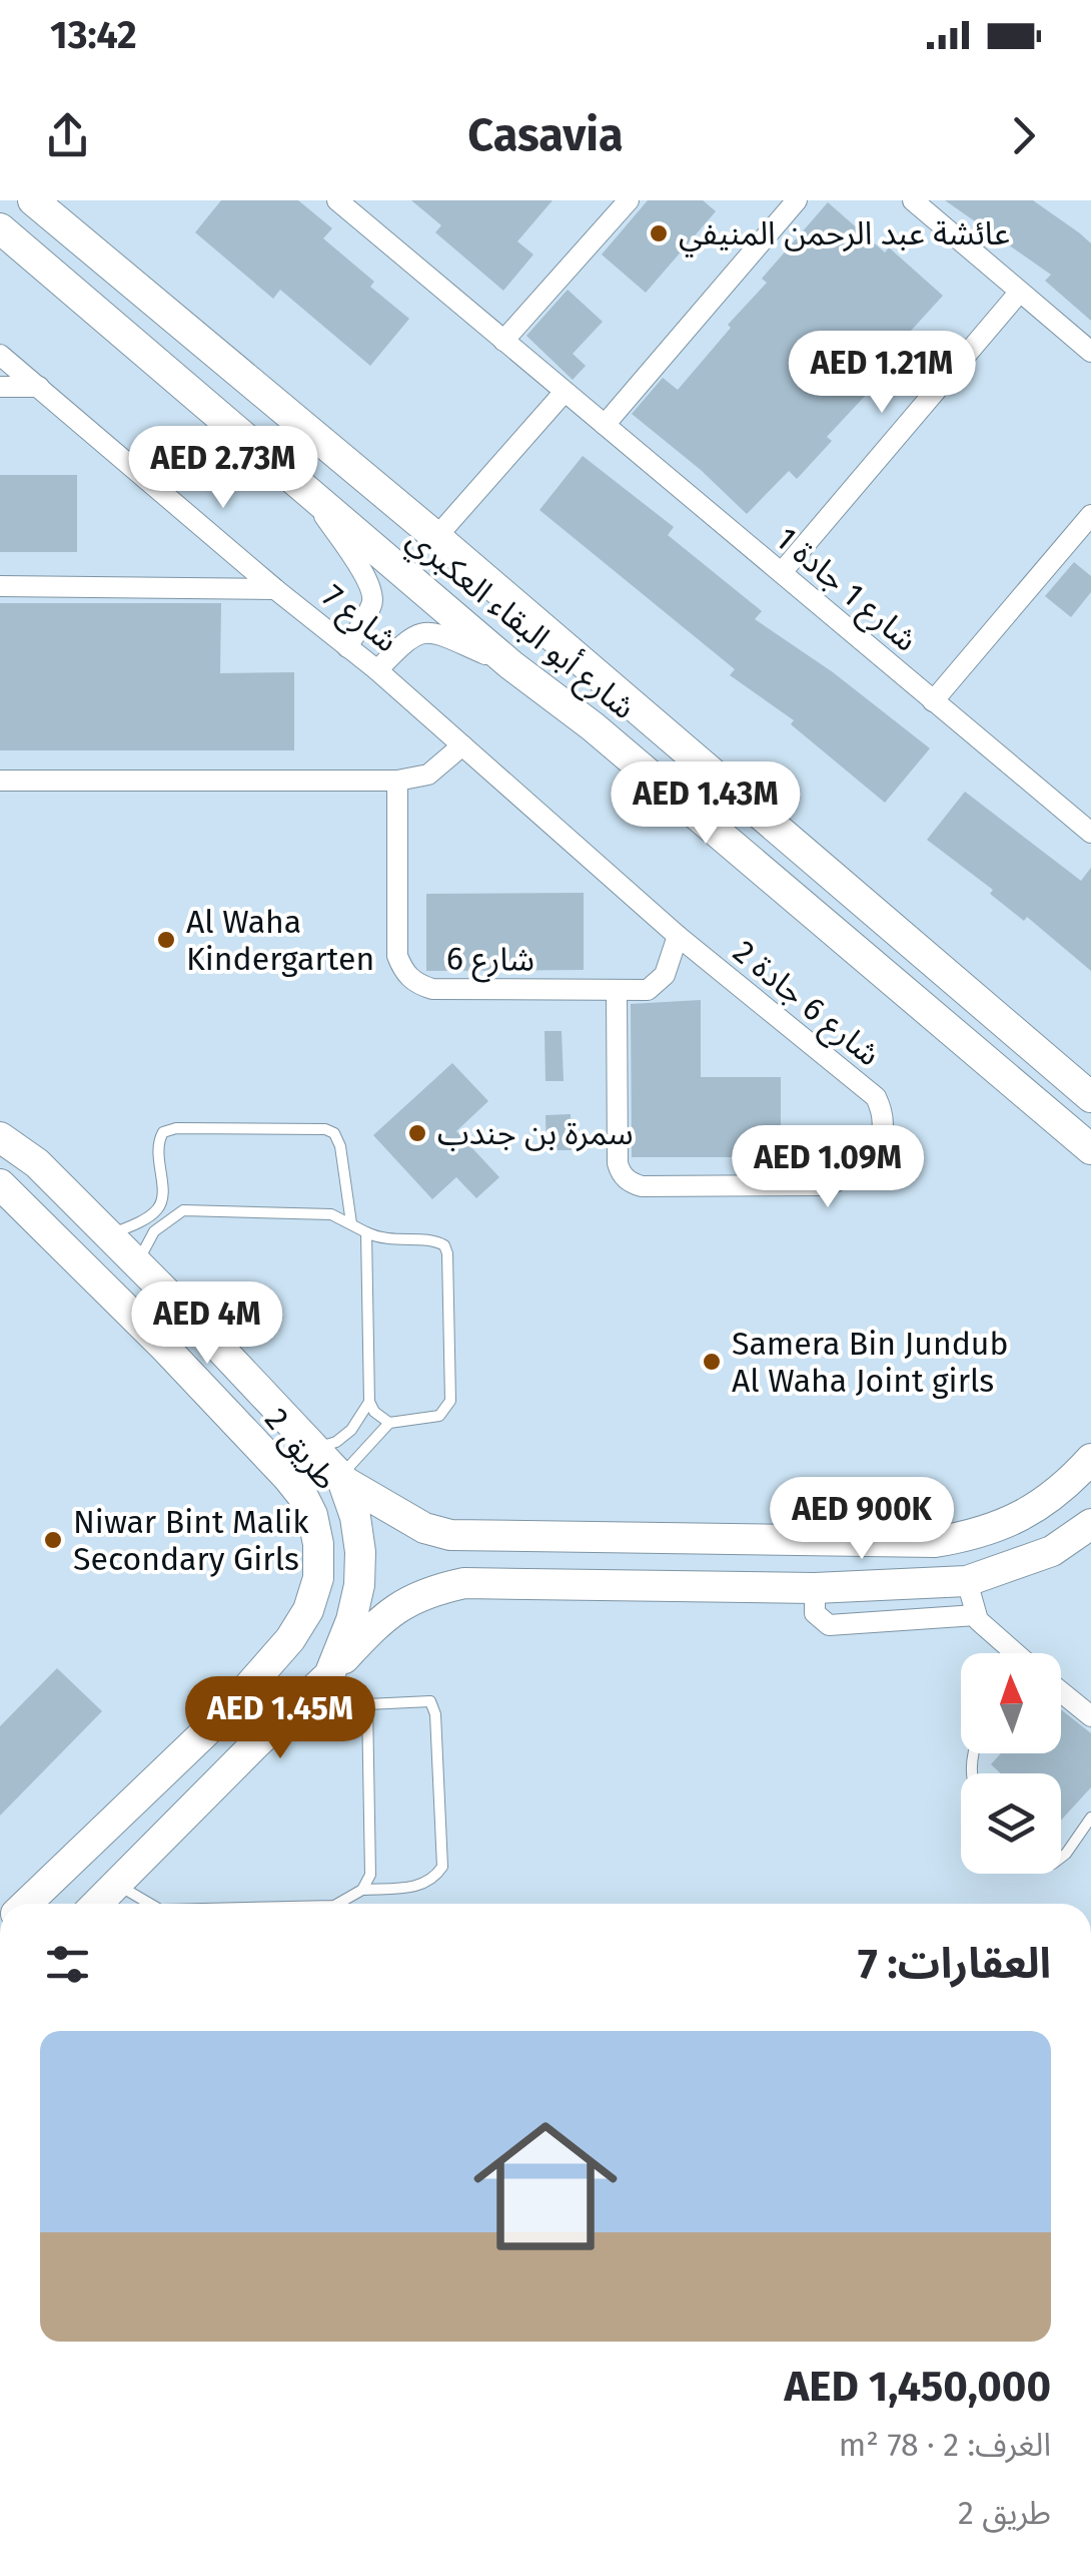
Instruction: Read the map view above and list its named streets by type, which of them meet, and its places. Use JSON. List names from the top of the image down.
{
  "streets": {
    "street": [
      "شارع 1 جادة 1",
      "شارع 7",
      "شارع أبو البقاء العكبري",
      "شارع 6",
      "شارع 6 جادة 2",
      "طريق 2"
    ]
  },
  "crossings": [
    ["شارع 7", "شارع 6"],
    ["شارع 7", "شارع 6 جادة 2"],
    ["شارع 6", "شارع 6 جادة 2"]
  ],
  "places": [
    "عائشة عبد الرحمن المنيفي",
    "Al Waha Kindergarten",
    "سمرة بن جندب",
    "Samera Bin Jundub Al Waha Joint girls",
    "Niwar Bint Malik Secondary Girls"
  ],
  "north": "top",
  "page": {
    "status": "13:42",
    "header": "Casavia",
    "price": [
      "AED 1.21M",
      "AED 2.73M",
      "AED 1.43M",
      "AED 1.09M",
      "AED 4M",
      "AED 900K",
      "AED 1.45M"
    ],
    "heading": "العقارات: 7",
    "list": [
      {
        "name": "AED 1,450,000",
        "note": "الغرف: 2 · 78 m² · طريق 2"
      }
    ]
  }
}
